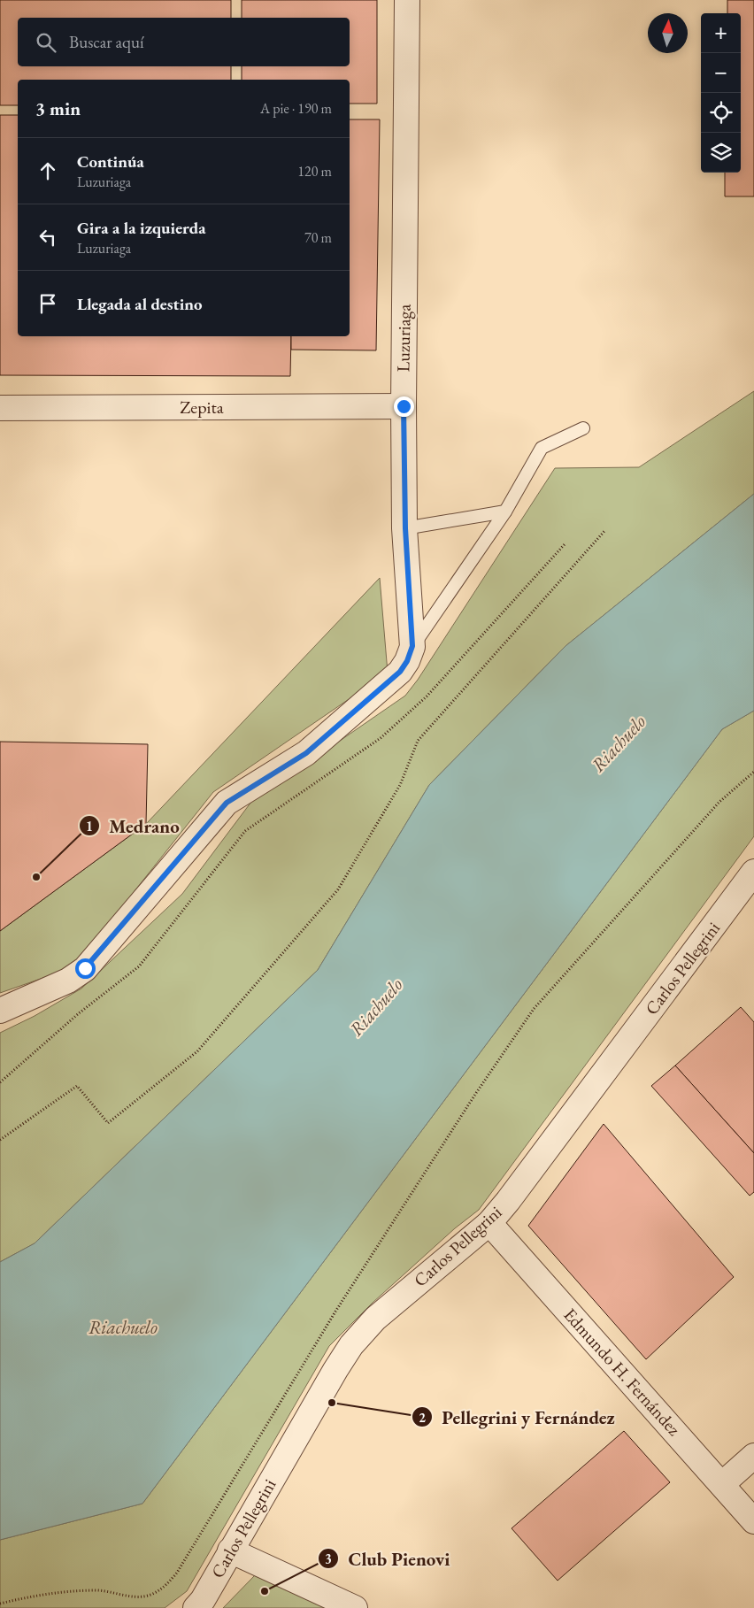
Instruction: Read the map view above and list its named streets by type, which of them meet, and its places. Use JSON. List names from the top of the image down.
{
  "streets": {
    "street": [
      "Luzuriaga",
      "Zepita",
      "Carlos Pellegrini",
      "Edmundo H. Fernández"
    ]
  },
  "crossings": [
    ["Luzuriaga", "Zepita"],
    ["Carlos Pellegrini", "Edmundo H. Fernández"]
  ],
  "water": ["Riachuelo"],
  "places": ["Medrano", "Pellegrini y Fernández", "Club Pienovi"],
  "north": "top",
  "page": {
    "map_buttons": ["+", "−"],
    "search": "Buscar aquí",
    "heading": ["3 min", "A pie · 190 m"],
    "list": [
      ["Continúa", "Luzuriaga", "120 m"],
      ["Gira a la izquierda", "Luzuriaga", "70 m"],
      "Llegada al destino"
    ]
  }
}
